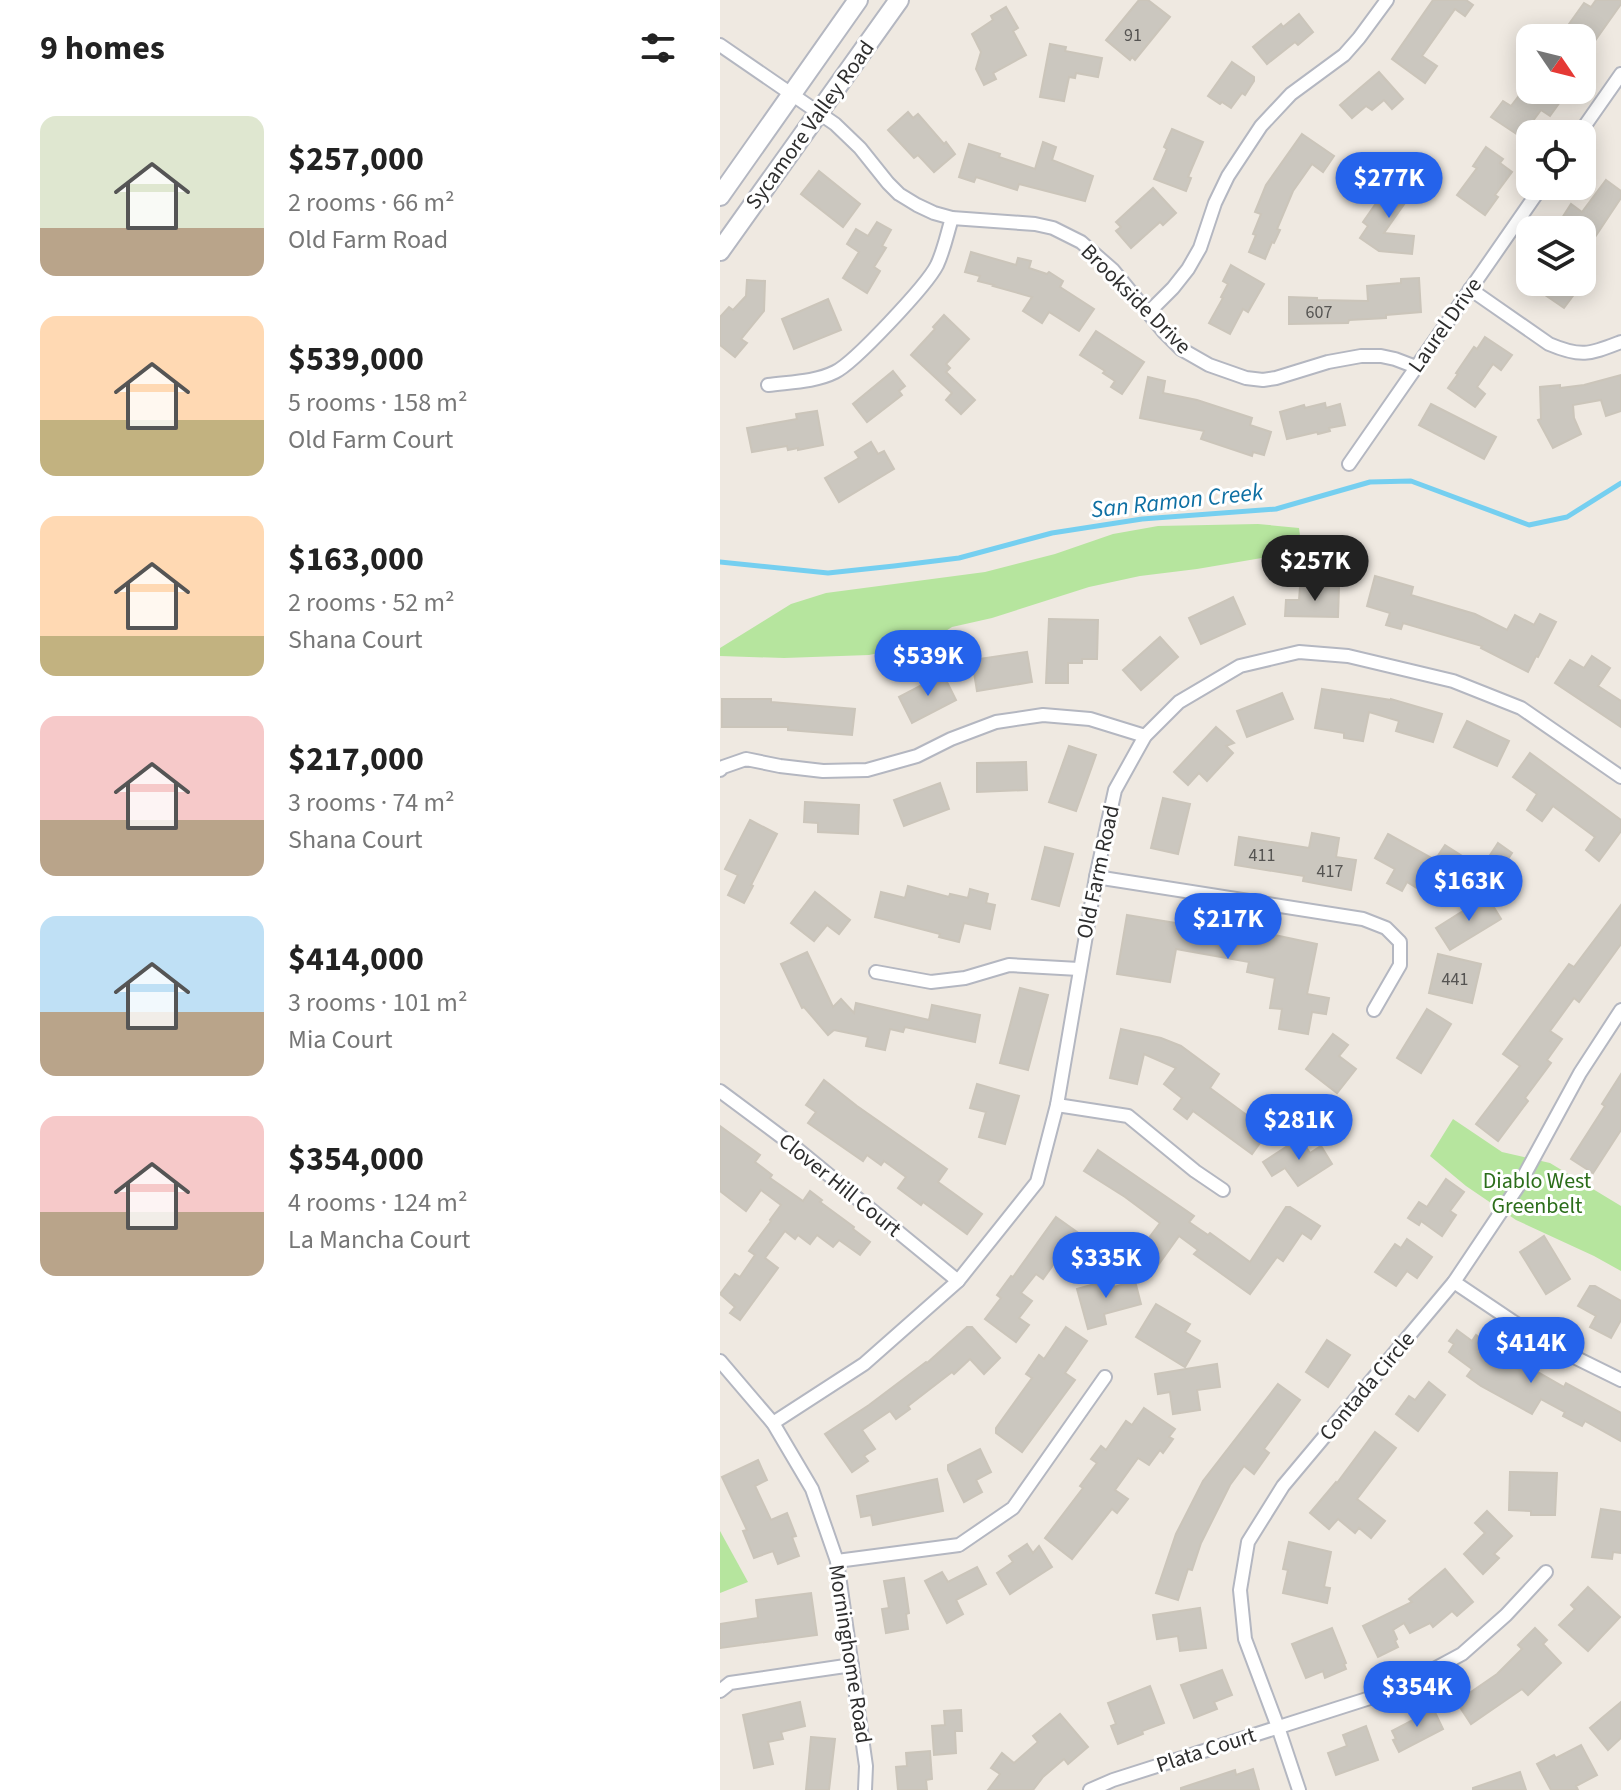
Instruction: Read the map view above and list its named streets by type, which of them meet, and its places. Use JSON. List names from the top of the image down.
{
  "streets": {
    "main road": ["Sycamore Valley Road"],
    "street": [
      "Brookside Drive",
      "Laurel Drive",
      "Old Farm Road",
      "Clover Hill Court",
      "Contada Circle",
      "Morninghome Road",
      "Plata Court"
    ]
  },
  "crossings": [
    ["Sycamore Valley Road", "Brookside Drive"],
    ["Brookside Drive", "Laurel Drive"],
    ["Old Farm Road", "Clover Hill Court"],
    ["Old Farm Road", "Morninghome Road"],
    ["Contada Circle", "Plata Court"]
  ],
  "water": ["San Ramon Creek"],
  "parks": ["Diablo West Greenbelt"],
  "house_numbers": [
    "91",
    "607",
    "411",
    "417",
    "441"
  ],
  "north": "bottom right",
  "page": {
    "heading": "9 homes",
    "list": [
      {
        "name": "$257,000",
        "note": "2 rooms · 66 m² · Old Farm Road"
      },
      {
        "name": "$539,000",
        "note": "5 rooms · 158 m² · Old Farm Court"
      },
      {
        "name": "$163,000",
        "note": "2 rooms · 52 m² · Shana Court"
      },
      {
        "name": "$217,000",
        "note": "3 rooms · 74 m² · Shana Court"
      },
      {
        "name": "$414,000",
        "note": "3 rooms · 101 m² · Mia Court"
      },
      {
        "name": "$354,000",
        "note": "4 rooms · 124 m² · La Mancha Court"
      }
    ],
    "price": [
      "$277K",
      "$257K",
      "$539K",
      "$163K",
      "$217K",
      "$281K",
      "$335K",
      "$414K",
      "$354K"
    ]
  }
}
